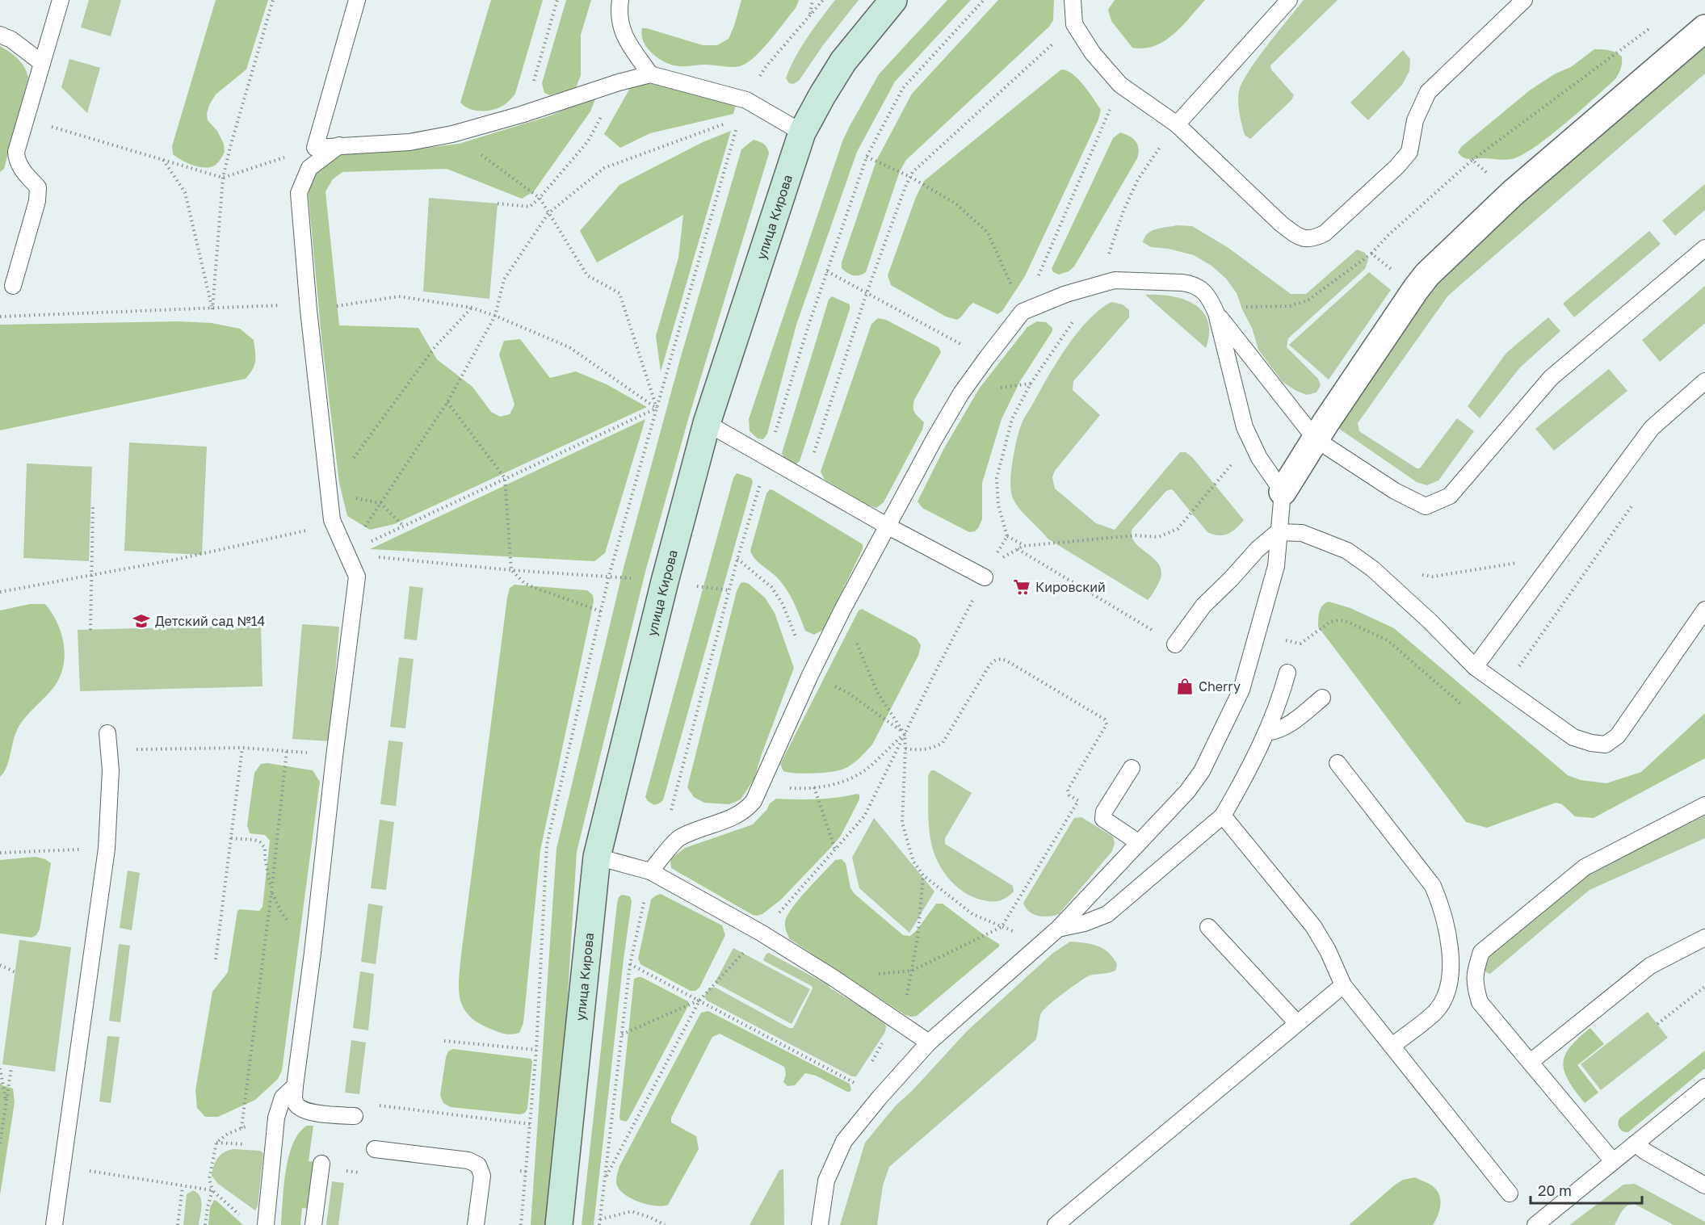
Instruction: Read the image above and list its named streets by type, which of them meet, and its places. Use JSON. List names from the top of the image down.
{
  "streets": {
    "main road": ["улица Кирова"]
  },
  "places": {
    "supermarket": ["Кировский"],
    "school or university": ["Детский сад №14"],
    "shop": ["Cherry"]
  },
  "scale_bar": "20 m"
}
